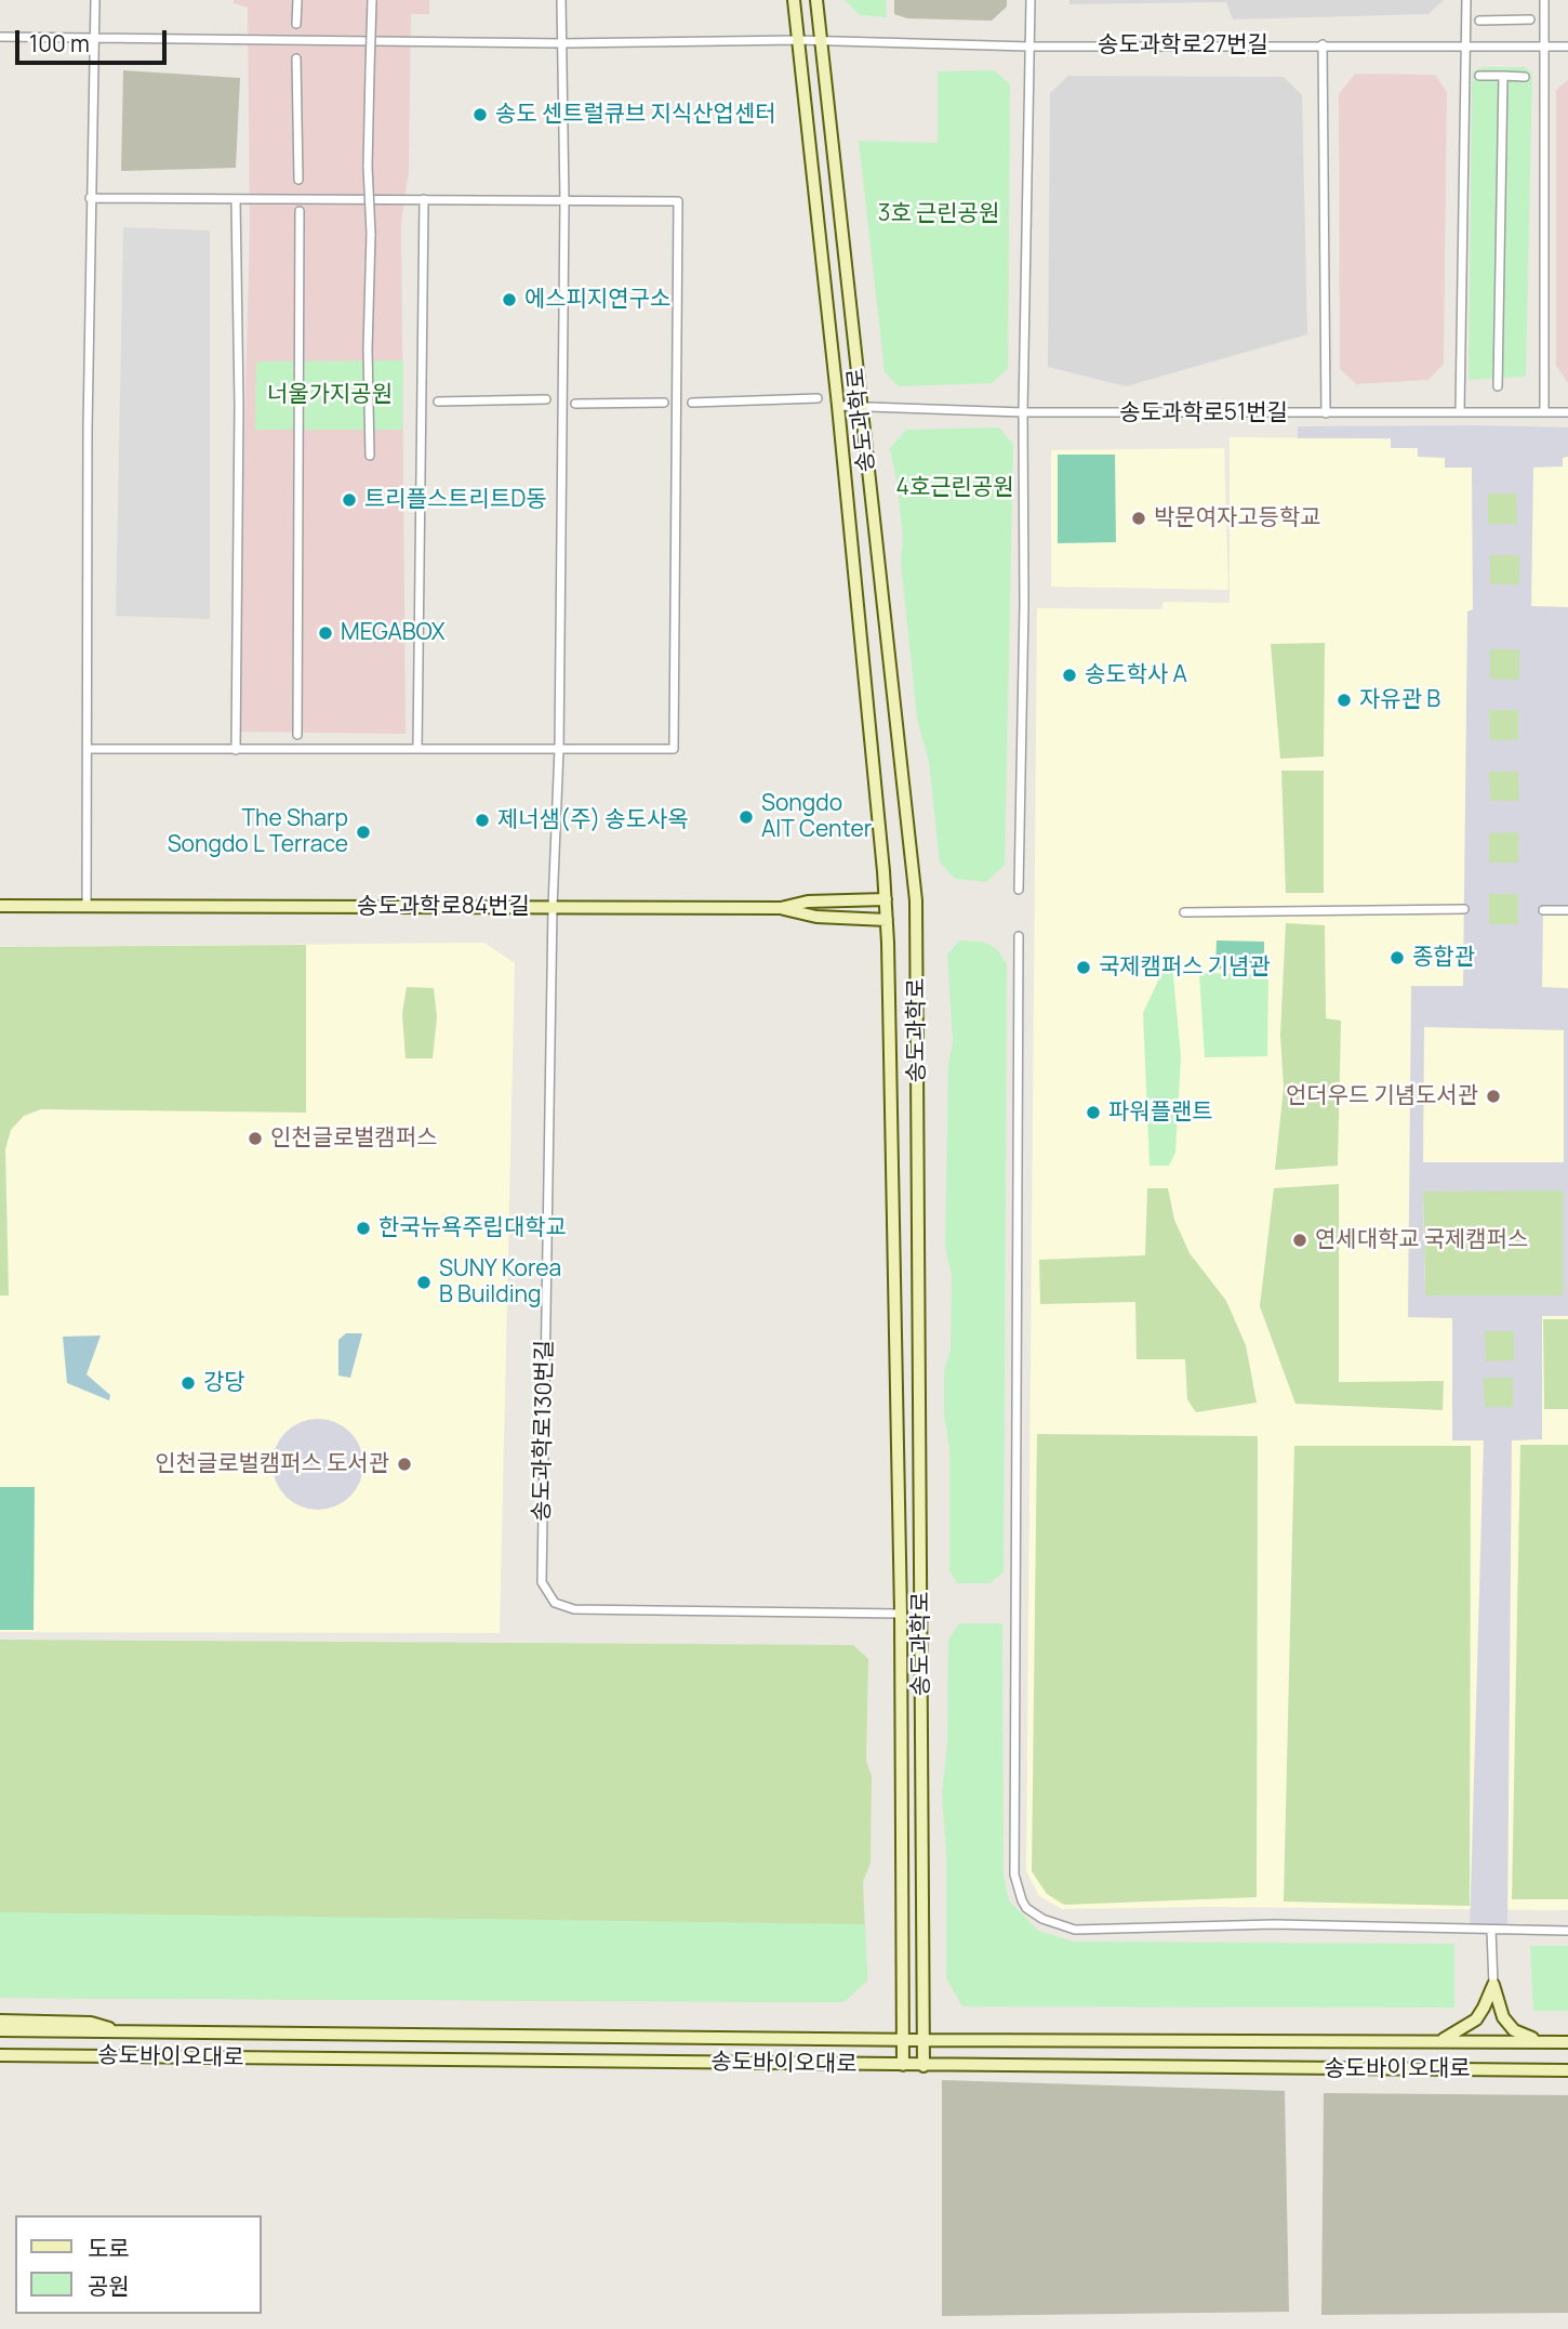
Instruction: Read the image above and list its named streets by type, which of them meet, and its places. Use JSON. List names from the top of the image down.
{
  "streets": {
    "main road": ["송도과학로", "송도과학로84번길", "송도바이오대로"],
    "street": ["송도과학로27번길", "송도과학로51번길", "송도과학로130번길"]
  },
  "crossings": [
    ["송도과학로27번길", "송도과학로"],
    ["송도과학로27번길", "송도과학로130번길"],
    ["송도과학로51번길", "송도과학로"],
    ["송도과학로", "송도과학로84번길"],
    ["송도과학로", "송도과학로130번길"],
    ["송도과학로", "송도바이오대로"],
    ["송도과학로84번길", "송도과학로130번길"]
  ],
  "parks": ["3호 근린공원", "너울가지공원", "4호근린공원"],
  "places": [
    "송도 센트럴큐브 지식산업센터",
    "에스피지연구소",
    "트리플스트리트D동",
    "박문여자고등학교",
    "MEGABOX",
    "송도학사 A",
    "자유관 B",
    "Songdo AIT Center",
    "제너샘(주) 송도사옥",
    "The Sharp Songdo L Terrace",
    "종합관",
    "국제캠퍼스 기념관",
    "언더우드 기념도서관",
    "파워플랜트",
    "인천글로벌캠퍼스",
    "한국뉴욕주립대학교",
    "연세대학교 국제캠퍼스",
    "SUNY Korea B Building",
    "강당",
    "인천글로벌캠퍼스 도서관"
  ],
  "legend": ["도로", "공원"],
  "scale_bar": "100 m"
}
